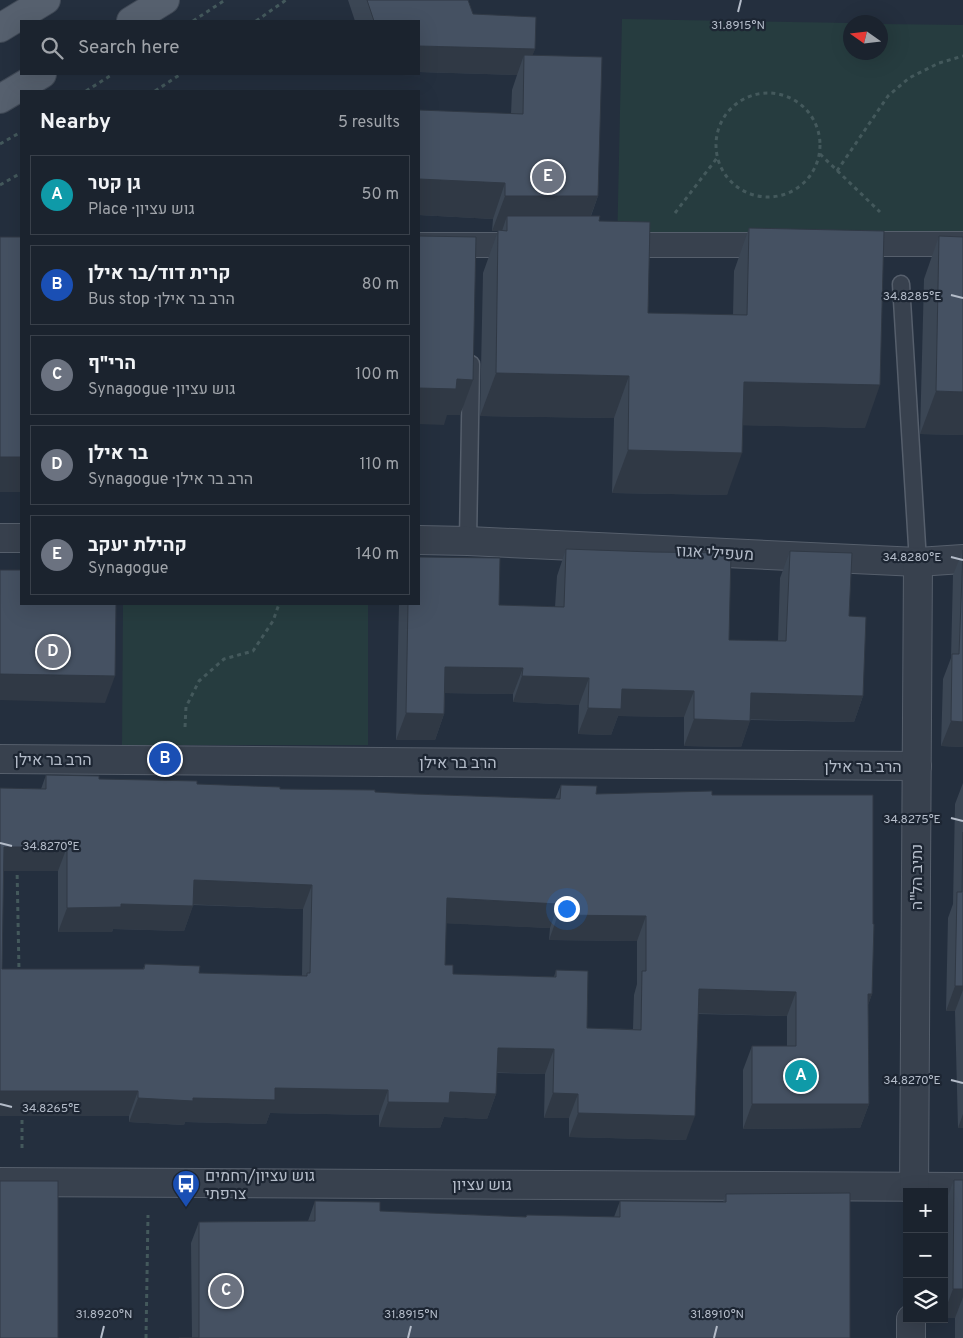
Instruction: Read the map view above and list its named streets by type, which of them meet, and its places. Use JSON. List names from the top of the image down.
{
  "streets": {
    "street": [
      "מעפילי אגוז",
      "הרב בר אילן",
      "נתיב הל\"ה",
      "גוש עציון"
    ]
  },
  "crossings": [
    ["מעפילי אגוז", "נתיב הל\"ה"],
    ["הרב בר אילן", "נתיב הל\"ה"]
  ],
  "places": {
    "bus stop": ["גוש עציון/רחמים צרפתי"]
  },
  "north": "left",
  "page": {
    "search": "Search here",
    "heading": ["Nearby", "5 results"],
    "list": [
      {
        "mark": "A",
        "name": "גן קטר",
        "note": "Place · גוש עציון",
        "value": "50 m"
      },
      {
        "mark": "B",
        "name": "קרית דוד/בר אילן",
        "note": "Bus stop · הרב בר אילן",
        "value": "80 m"
      },
      {
        "mark": "C",
        "name": "הרי\"ף",
        "note": "Synagogue · גוש עציון",
        "value": "100 m"
      },
      {
        "mark": "D",
        "name": "בר אילן",
        "note": "Synagogue · הרב בר אילן",
        "value": "110 m"
      },
      {
        "mark": "E",
        "name": "קהילת יעקב",
        "note": "Synagogue",
        "value": "140 m"
      }
    ],
    "pins": [
      "E",
      "D",
      "B",
      "A",
      "C"
    ],
    "map_buttons": ["+", "−"]
  },
  "coordinates": [
    "31.8915°N",
    "34.8285°E",
    "34.8280°E",
    "34.8275°E",
    "34.8270°E",
    "34.8265°E",
    "31.8920°N",
    "31.8910°N"
  ]
}
